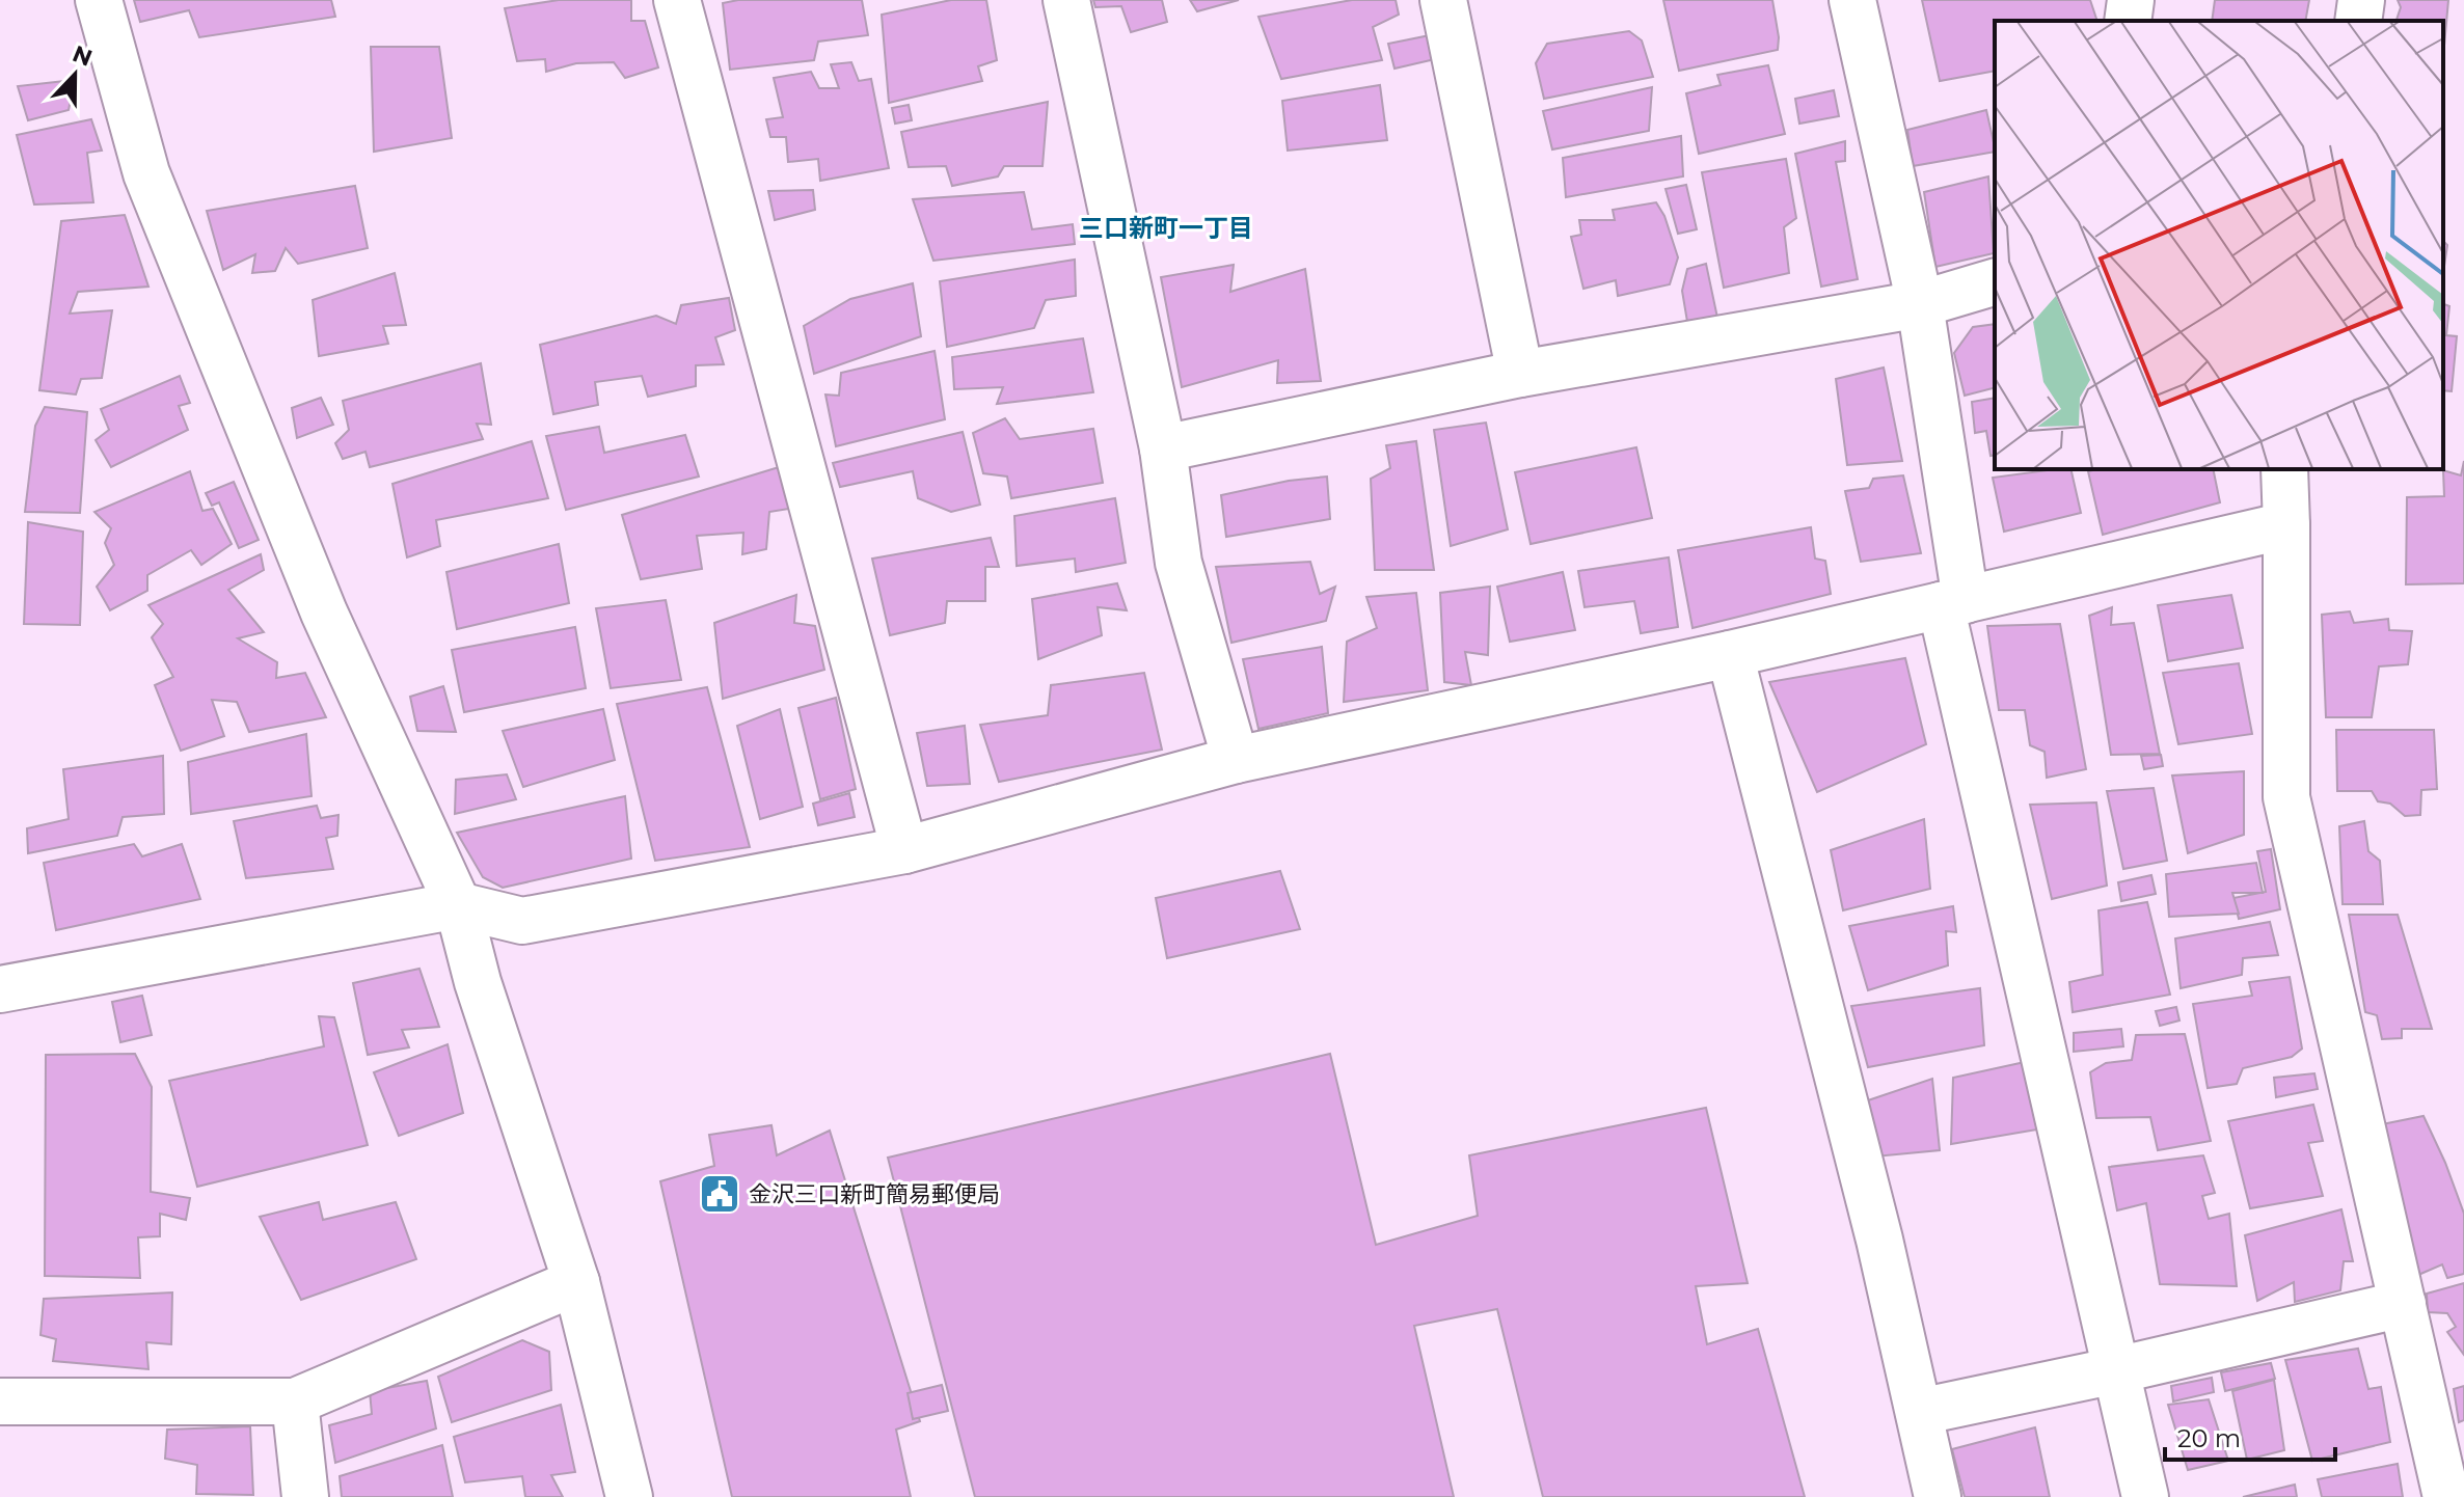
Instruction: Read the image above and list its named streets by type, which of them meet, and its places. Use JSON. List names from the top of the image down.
{
  "districts": ["三口新町一丁目"],
  "places": {
    "public building": ["金沢三口新町簡易郵便局"]
  },
  "scale_bar": "20 m",
  "north": "top"
}
